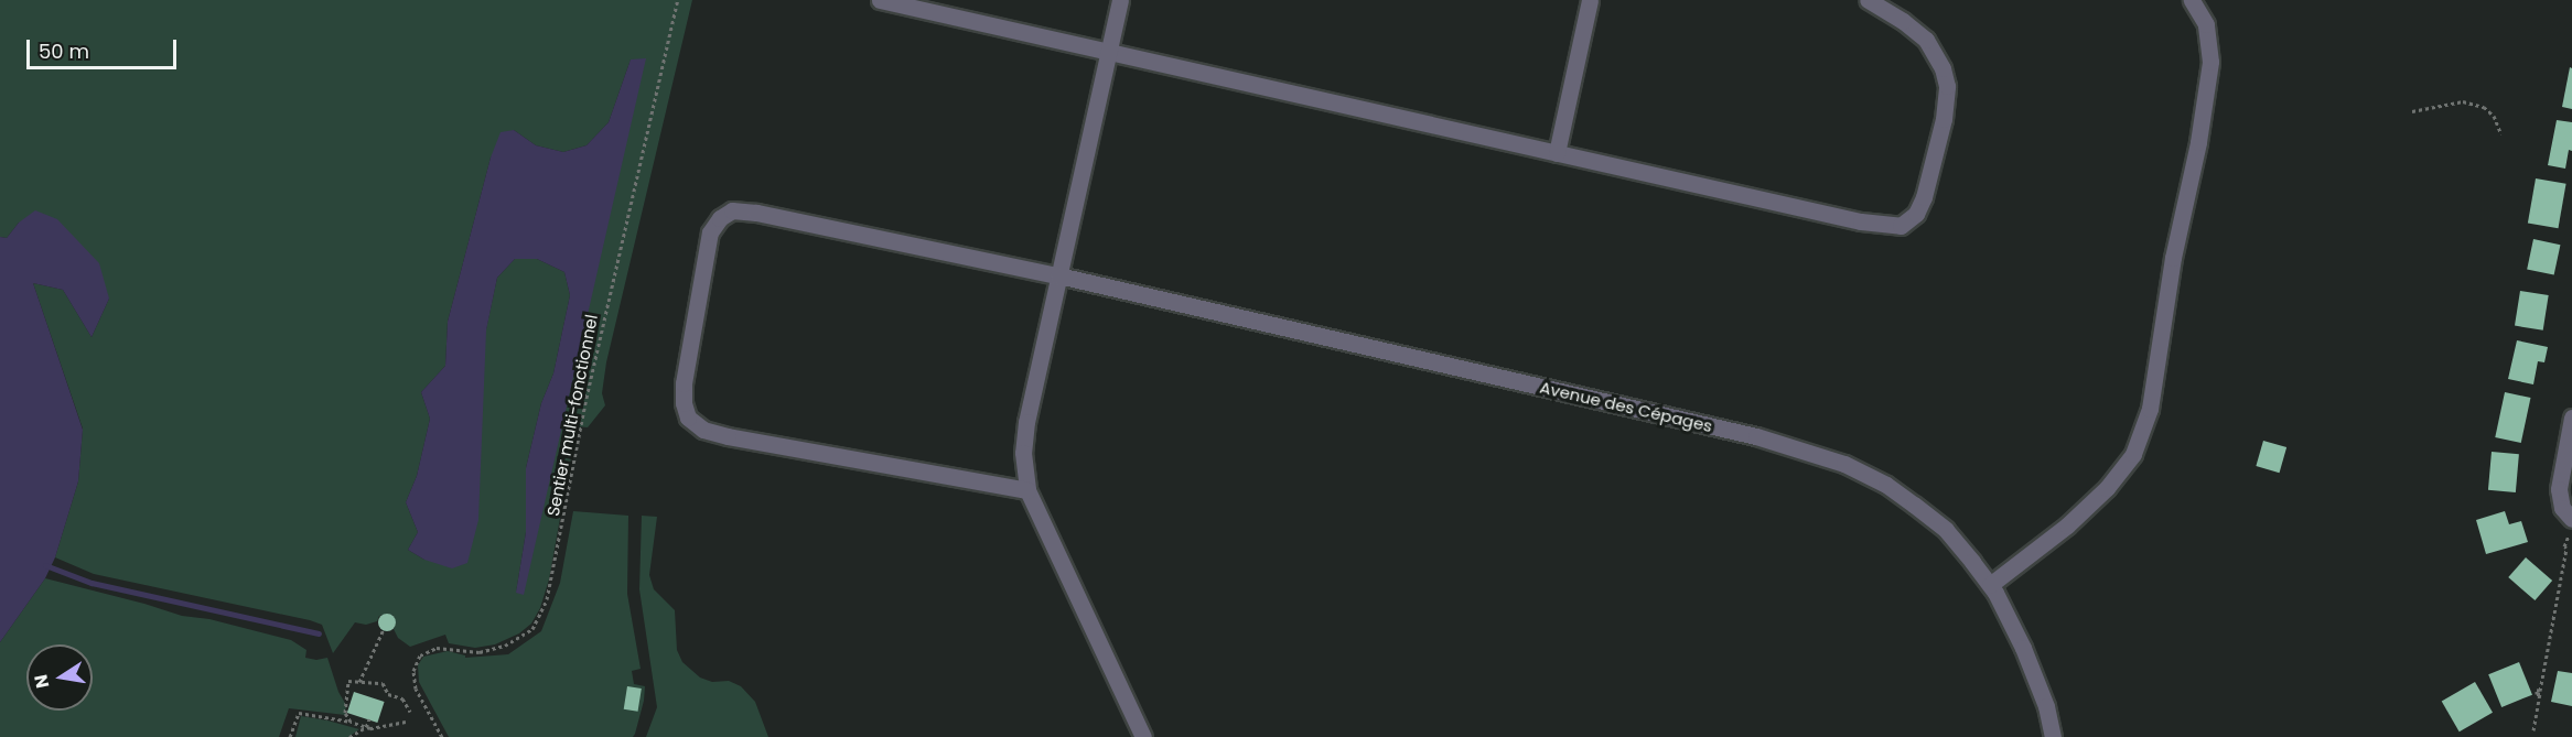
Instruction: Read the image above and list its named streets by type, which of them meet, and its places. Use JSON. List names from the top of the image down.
{
  "streets": {
    "street": ["Avenue des Cépages"],
    "path": ["Sentier multi-fonctionnel"]
  },
  "scale_bar": "50 m",
  "north": "left"
}
